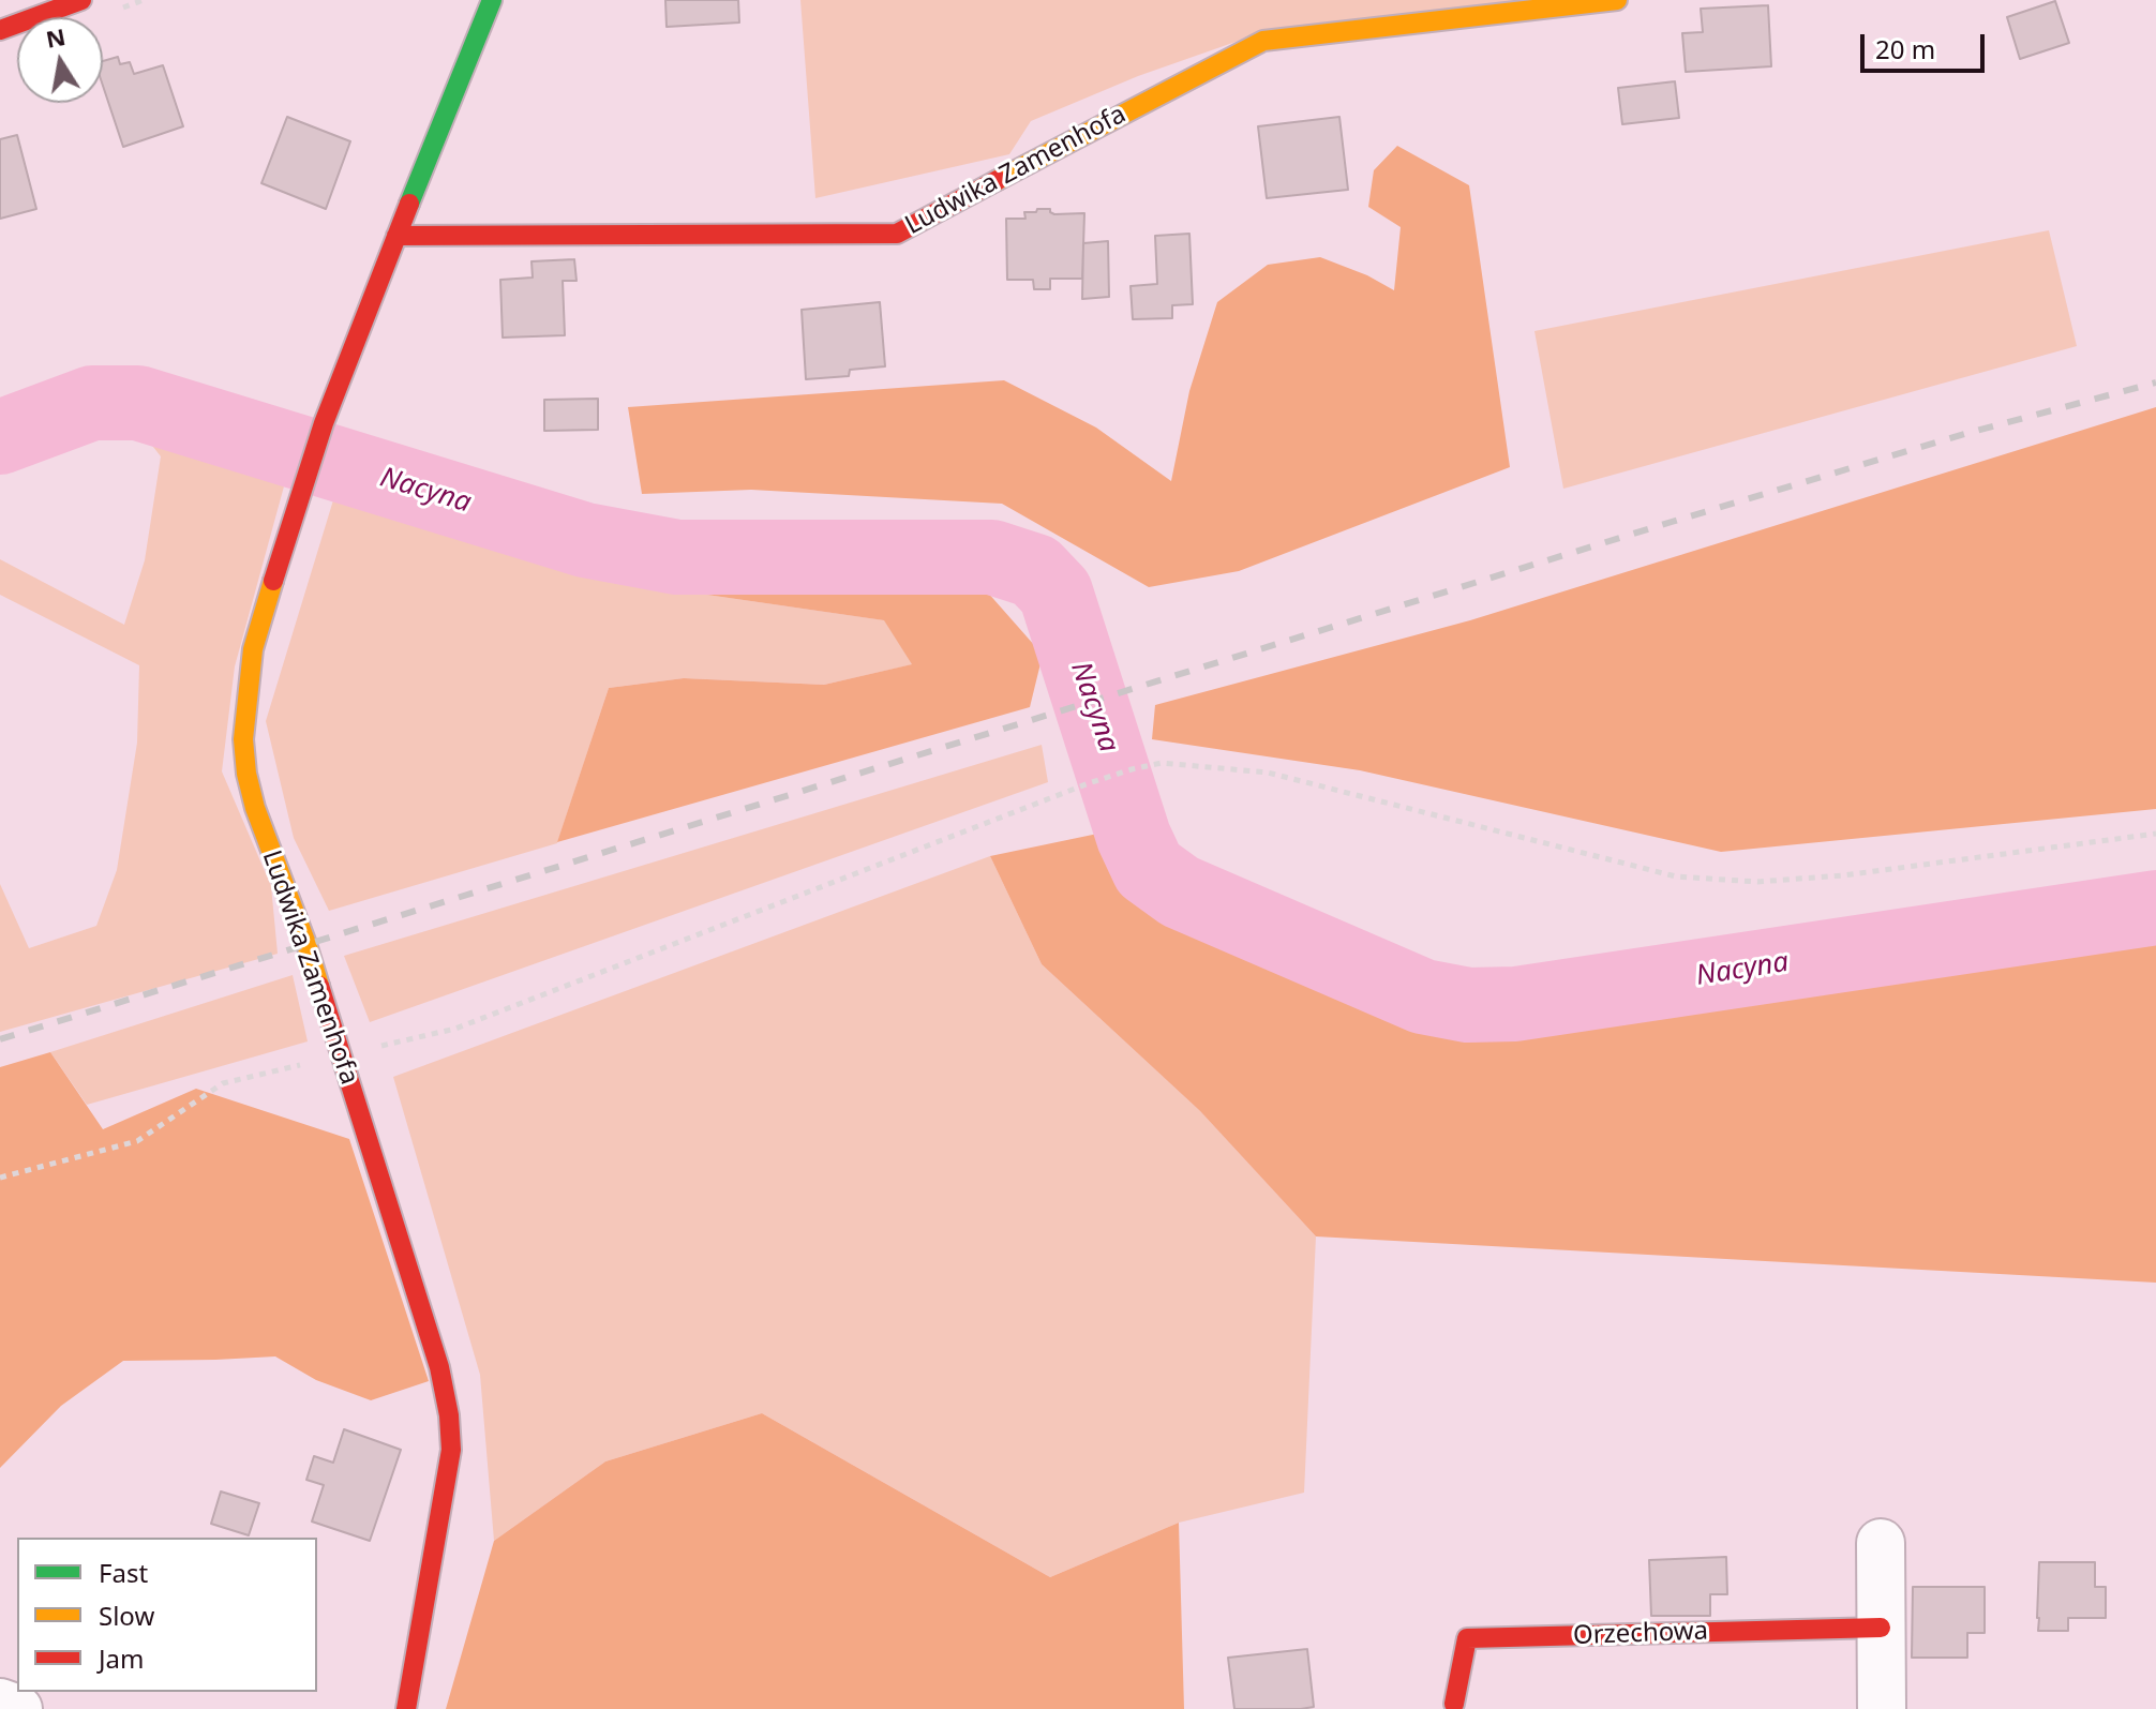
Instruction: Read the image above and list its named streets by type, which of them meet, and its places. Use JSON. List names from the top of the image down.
{
  "streets": {
    "street": ["Ludwika Zamenhofa", "Orzechowa"]
  },
  "water": ["Nacyna"],
  "legend": ["Fast", "Slow", "Jam"],
  "scale_bar": "20 m",
  "north": "top"
}
